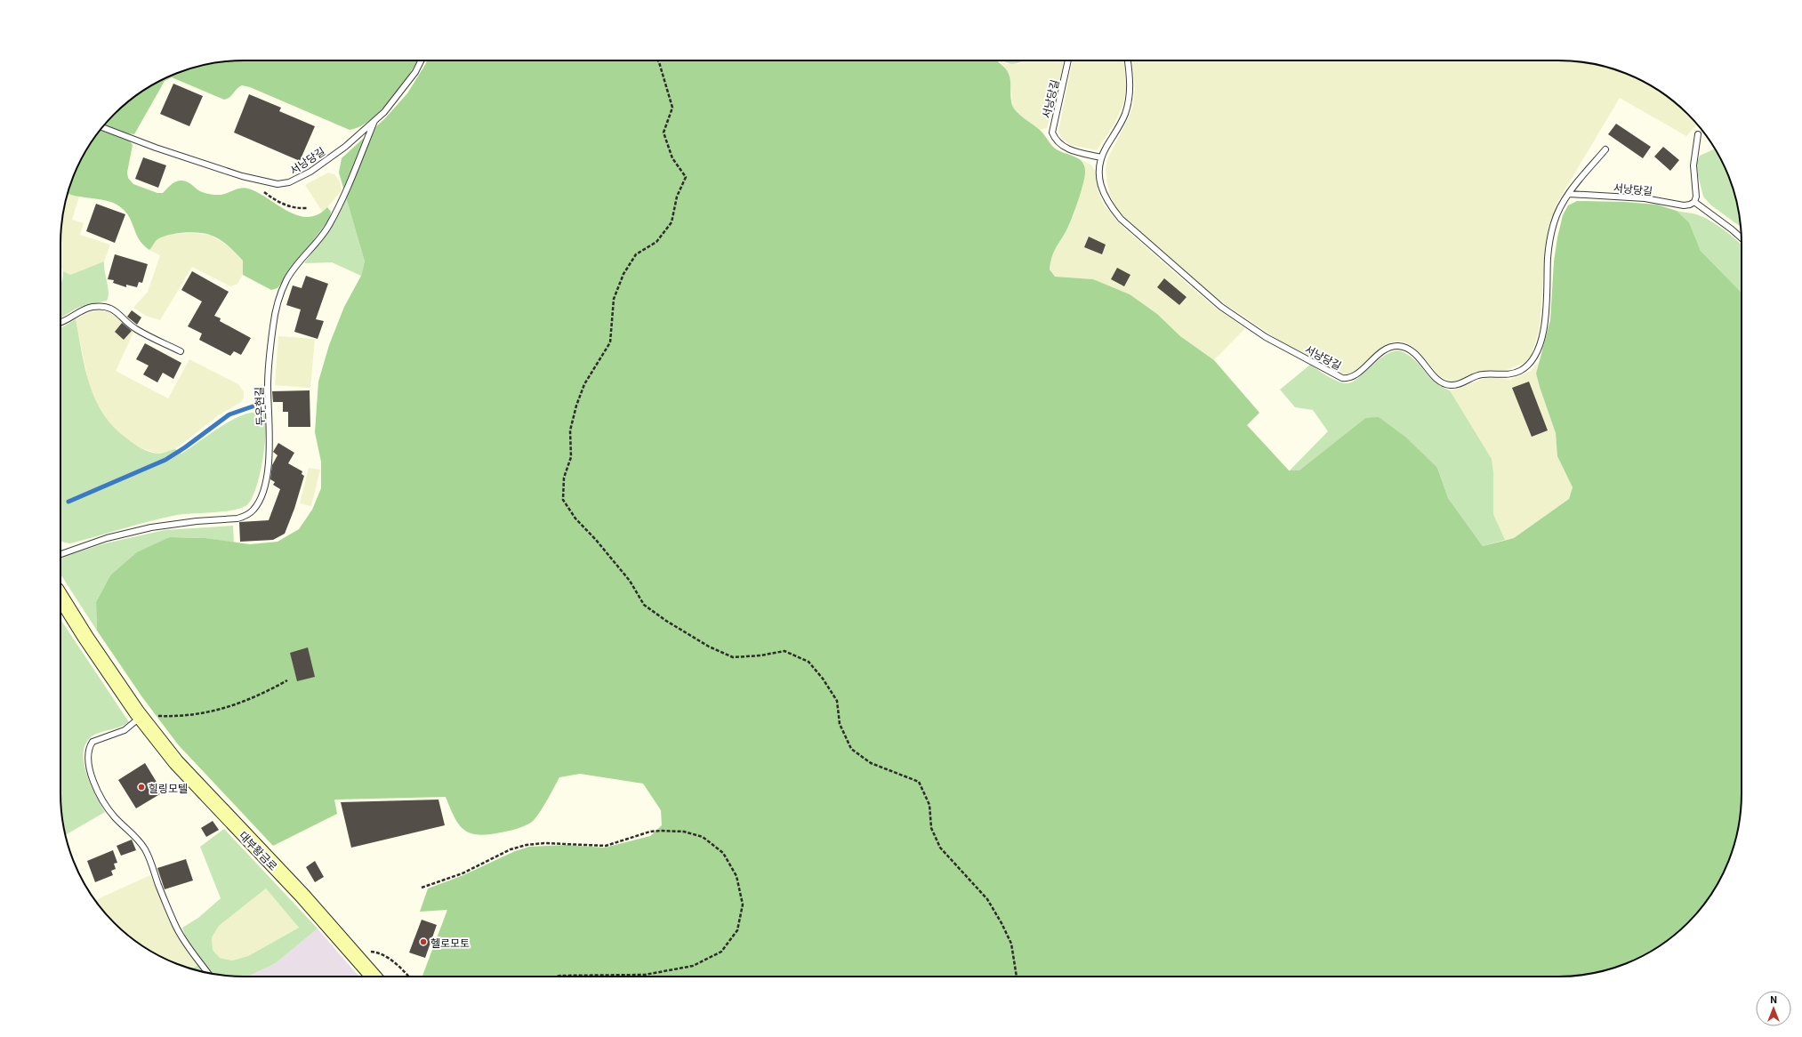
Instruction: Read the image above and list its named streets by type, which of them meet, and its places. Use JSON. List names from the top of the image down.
{
  "streets": {
    "main road": ["대부황금로"],
    "lane": ["서낭당길", "두우현길"]
  },
  "crossings": [
    ["서낭당길", "두우현길"]
  ],
  "places": ["힐링모텔", "헬로모토"],
  "north": "top"
}
